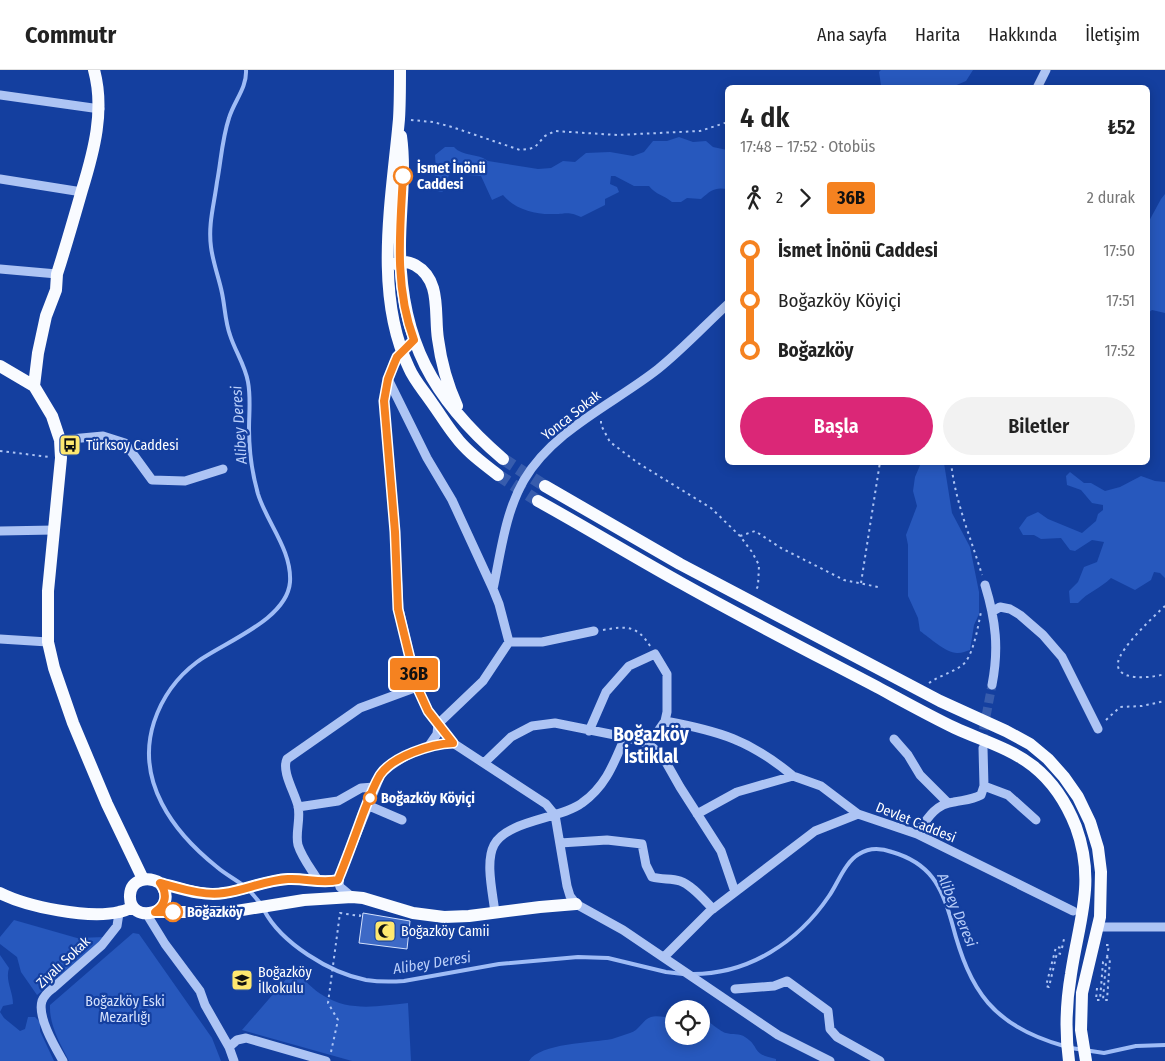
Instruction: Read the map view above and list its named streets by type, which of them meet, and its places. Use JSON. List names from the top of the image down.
{
  "streets": {
    "street": ["Yonca Sokak", "Devlet Caddesi", "Ziyalı Sokak"]
  },
  "districts": ["Boğazköy İstiklal"],
  "water": ["Alibey Deresi"],
  "parks": ["Boğazköy Eski Mezarlığı"],
  "places": {
    "other": ["İsmet İnönü Caddesi", "Boğazköy Köyiçi", "Boğazköy"],
    "bus stop": ["Türksoy Caddesi"],
    "mosque": ["Boğazköy Camii"],
    "school or university": ["Boğazköy İlkokulu"]
  },
  "lines": ["bus line 36B"],
  "page": {
    "header": "Commutr",
    "nav": [
      "Ana sayfa",
      "Harita",
      "Hakkında",
      "İletişim"
    ],
    "on_map": "36B",
    "heading": ["4 dk", "17:48 – 17:52 · Otobüs", "₺52"],
    "legs": ["2", "36B", "2 durak"],
    "list": [
      {
        "name": "İsmet İnönü Caddesi",
        "value": "17:50"
      },
      {
        "name": "Boğazköy Köyiçi",
        "value": "17:51"
      },
      {
        "name": "Boğazköy",
        "value": "17:52"
      }
    ],
    "buttons": ["Başla", "Biletler"]
  }
}
